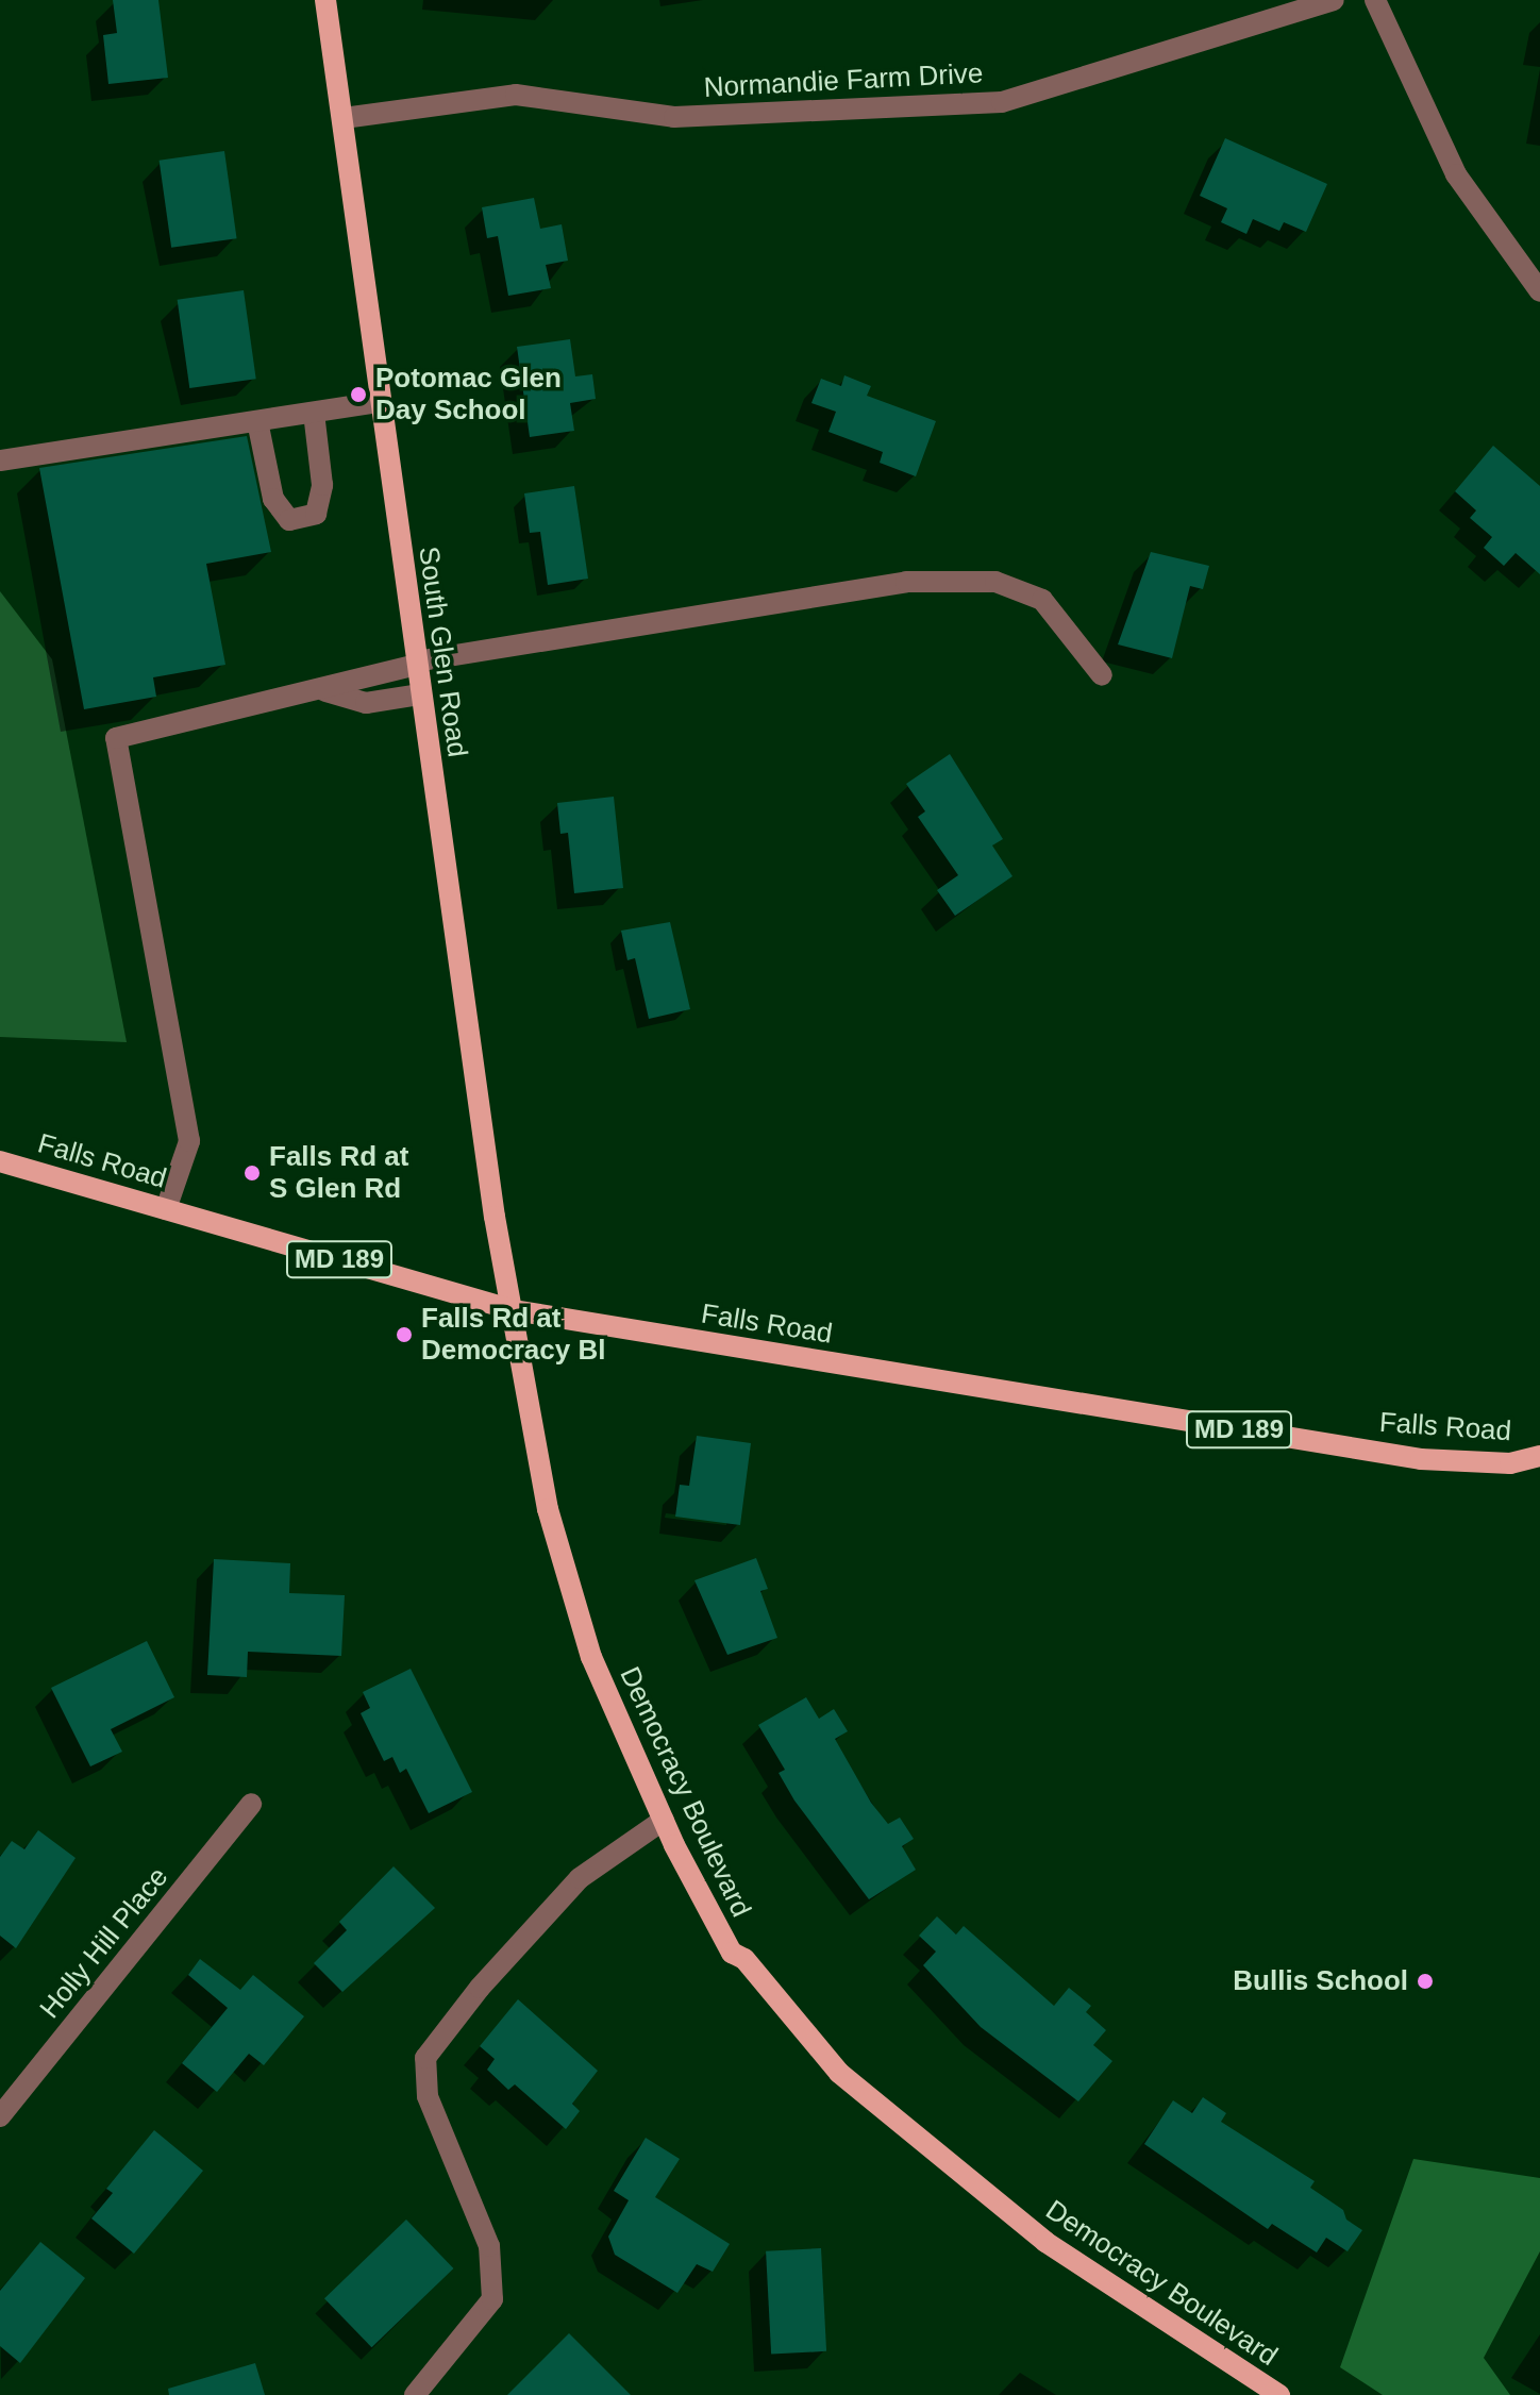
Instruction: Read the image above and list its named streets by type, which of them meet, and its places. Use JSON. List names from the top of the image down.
{
  "streets": {
    "main road": [
      "South Glen Road",
      "Falls Road",
      "MD 189",
      "Democracy Boulevard"
    ],
    "street": ["Normandie Farm Drive", "Holly Hill Place"]
  },
  "crossings": [
    ["Normandie Farm Drive", "South Glen Road"],
    ["South Glen Road", "Falls Road"],
    ["South Glen Road", "Democracy Boulevard"],
    ["Falls Road", "Democracy Boulevard"]
  ],
  "places": [
    "Potomac Glen Day School",
    "Falls Rd at S Glen Rd",
    "Falls Rd at Democracy Bl",
    "Bullis School"
  ]
}
